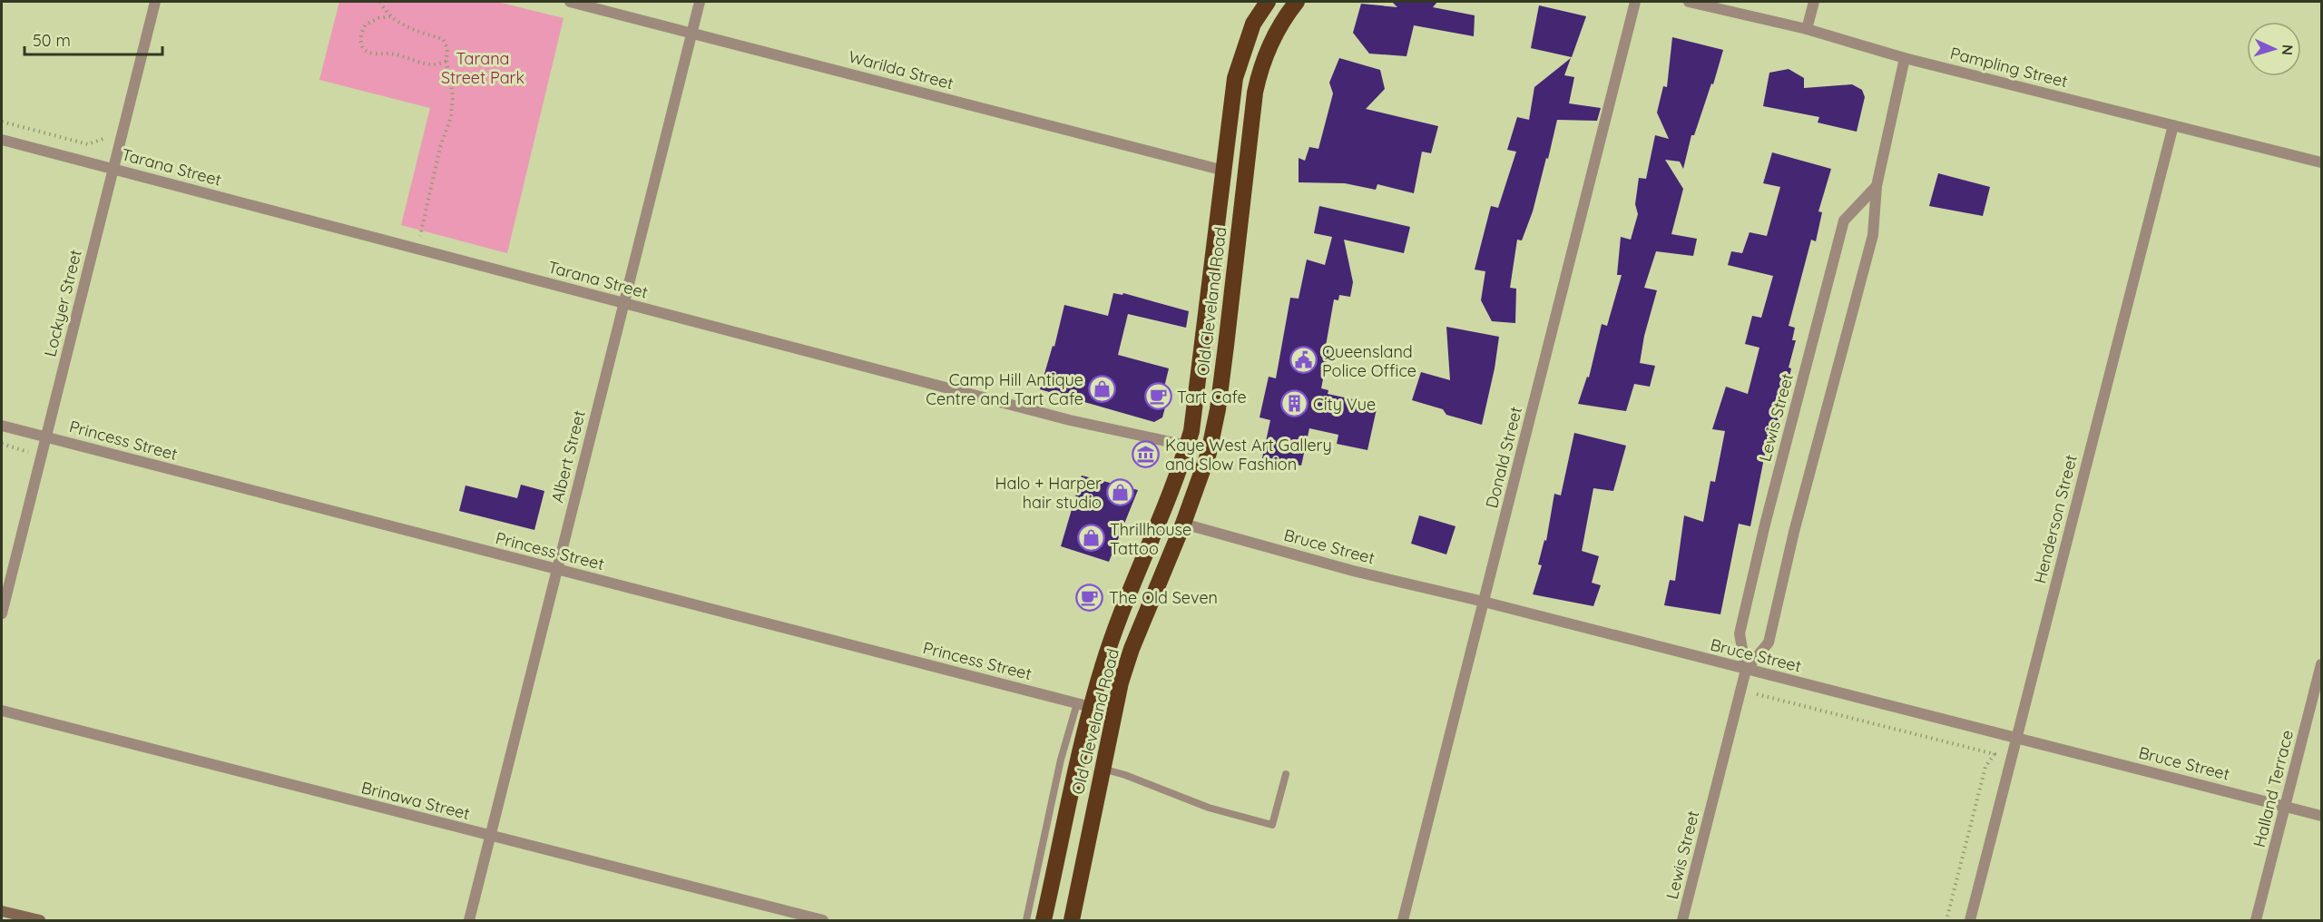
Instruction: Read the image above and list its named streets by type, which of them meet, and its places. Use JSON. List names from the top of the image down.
{
  "streets": {
    "highway": ["Old Cleveland Road"],
    "street": [
      "Pampling Street",
      "Warilda Street",
      "Tarana Street",
      "Lockyer Street",
      "Lewis Street",
      "Princess Street",
      "Albert Street",
      "Donald Street",
      "Henderson Street",
      "Bruce Street",
      "Halland Terrace",
      "Brinawa Street"
    ]
  },
  "crossings": [
    ["Pampling Street", "Lewis Street"],
    ["Pampling Street", "Henderson Street"],
    ["Warilda Street", "Old Cleveland Road"],
    ["Warilda Street", "Albert Street"],
    ["Tarana Street", "Old Cleveland Road"],
    ["Tarana Street", "Lockyer Street"],
    ["Tarana Street", "Albert Street"],
    ["Old Cleveland Road", "Princess Street"],
    ["Old Cleveland Road", "Bruce Street"],
    ["Lockyer Street", "Princess Street"],
    ["Lewis Street", "Bruce Street"],
    ["Princess Street", "Albert Street"],
    ["Albert Street", "Brinawa Street"],
    ["Donald Street", "Bruce Street"],
    ["Henderson Street", "Bruce Street"],
    ["Bruce Street", "Halland Terrace"]
  ],
  "parks": ["Tarana Street Park"],
  "places": {
    "public building": ["Queensland Police Office"],
    "shop": ["Camp Hill Antique Centre and Tart Cafe", "Halo + Harper hair studio", "Thrillhouse Tattoo"],
    "cafe": ["Tart Cafe", "The Old Seven"],
    "building": ["City Vue"],
    "museum": ["Kaye West Art Gallery and Slow Fashion"]
  },
  "scale_bar": "50 m",
  "north": "right"
}
